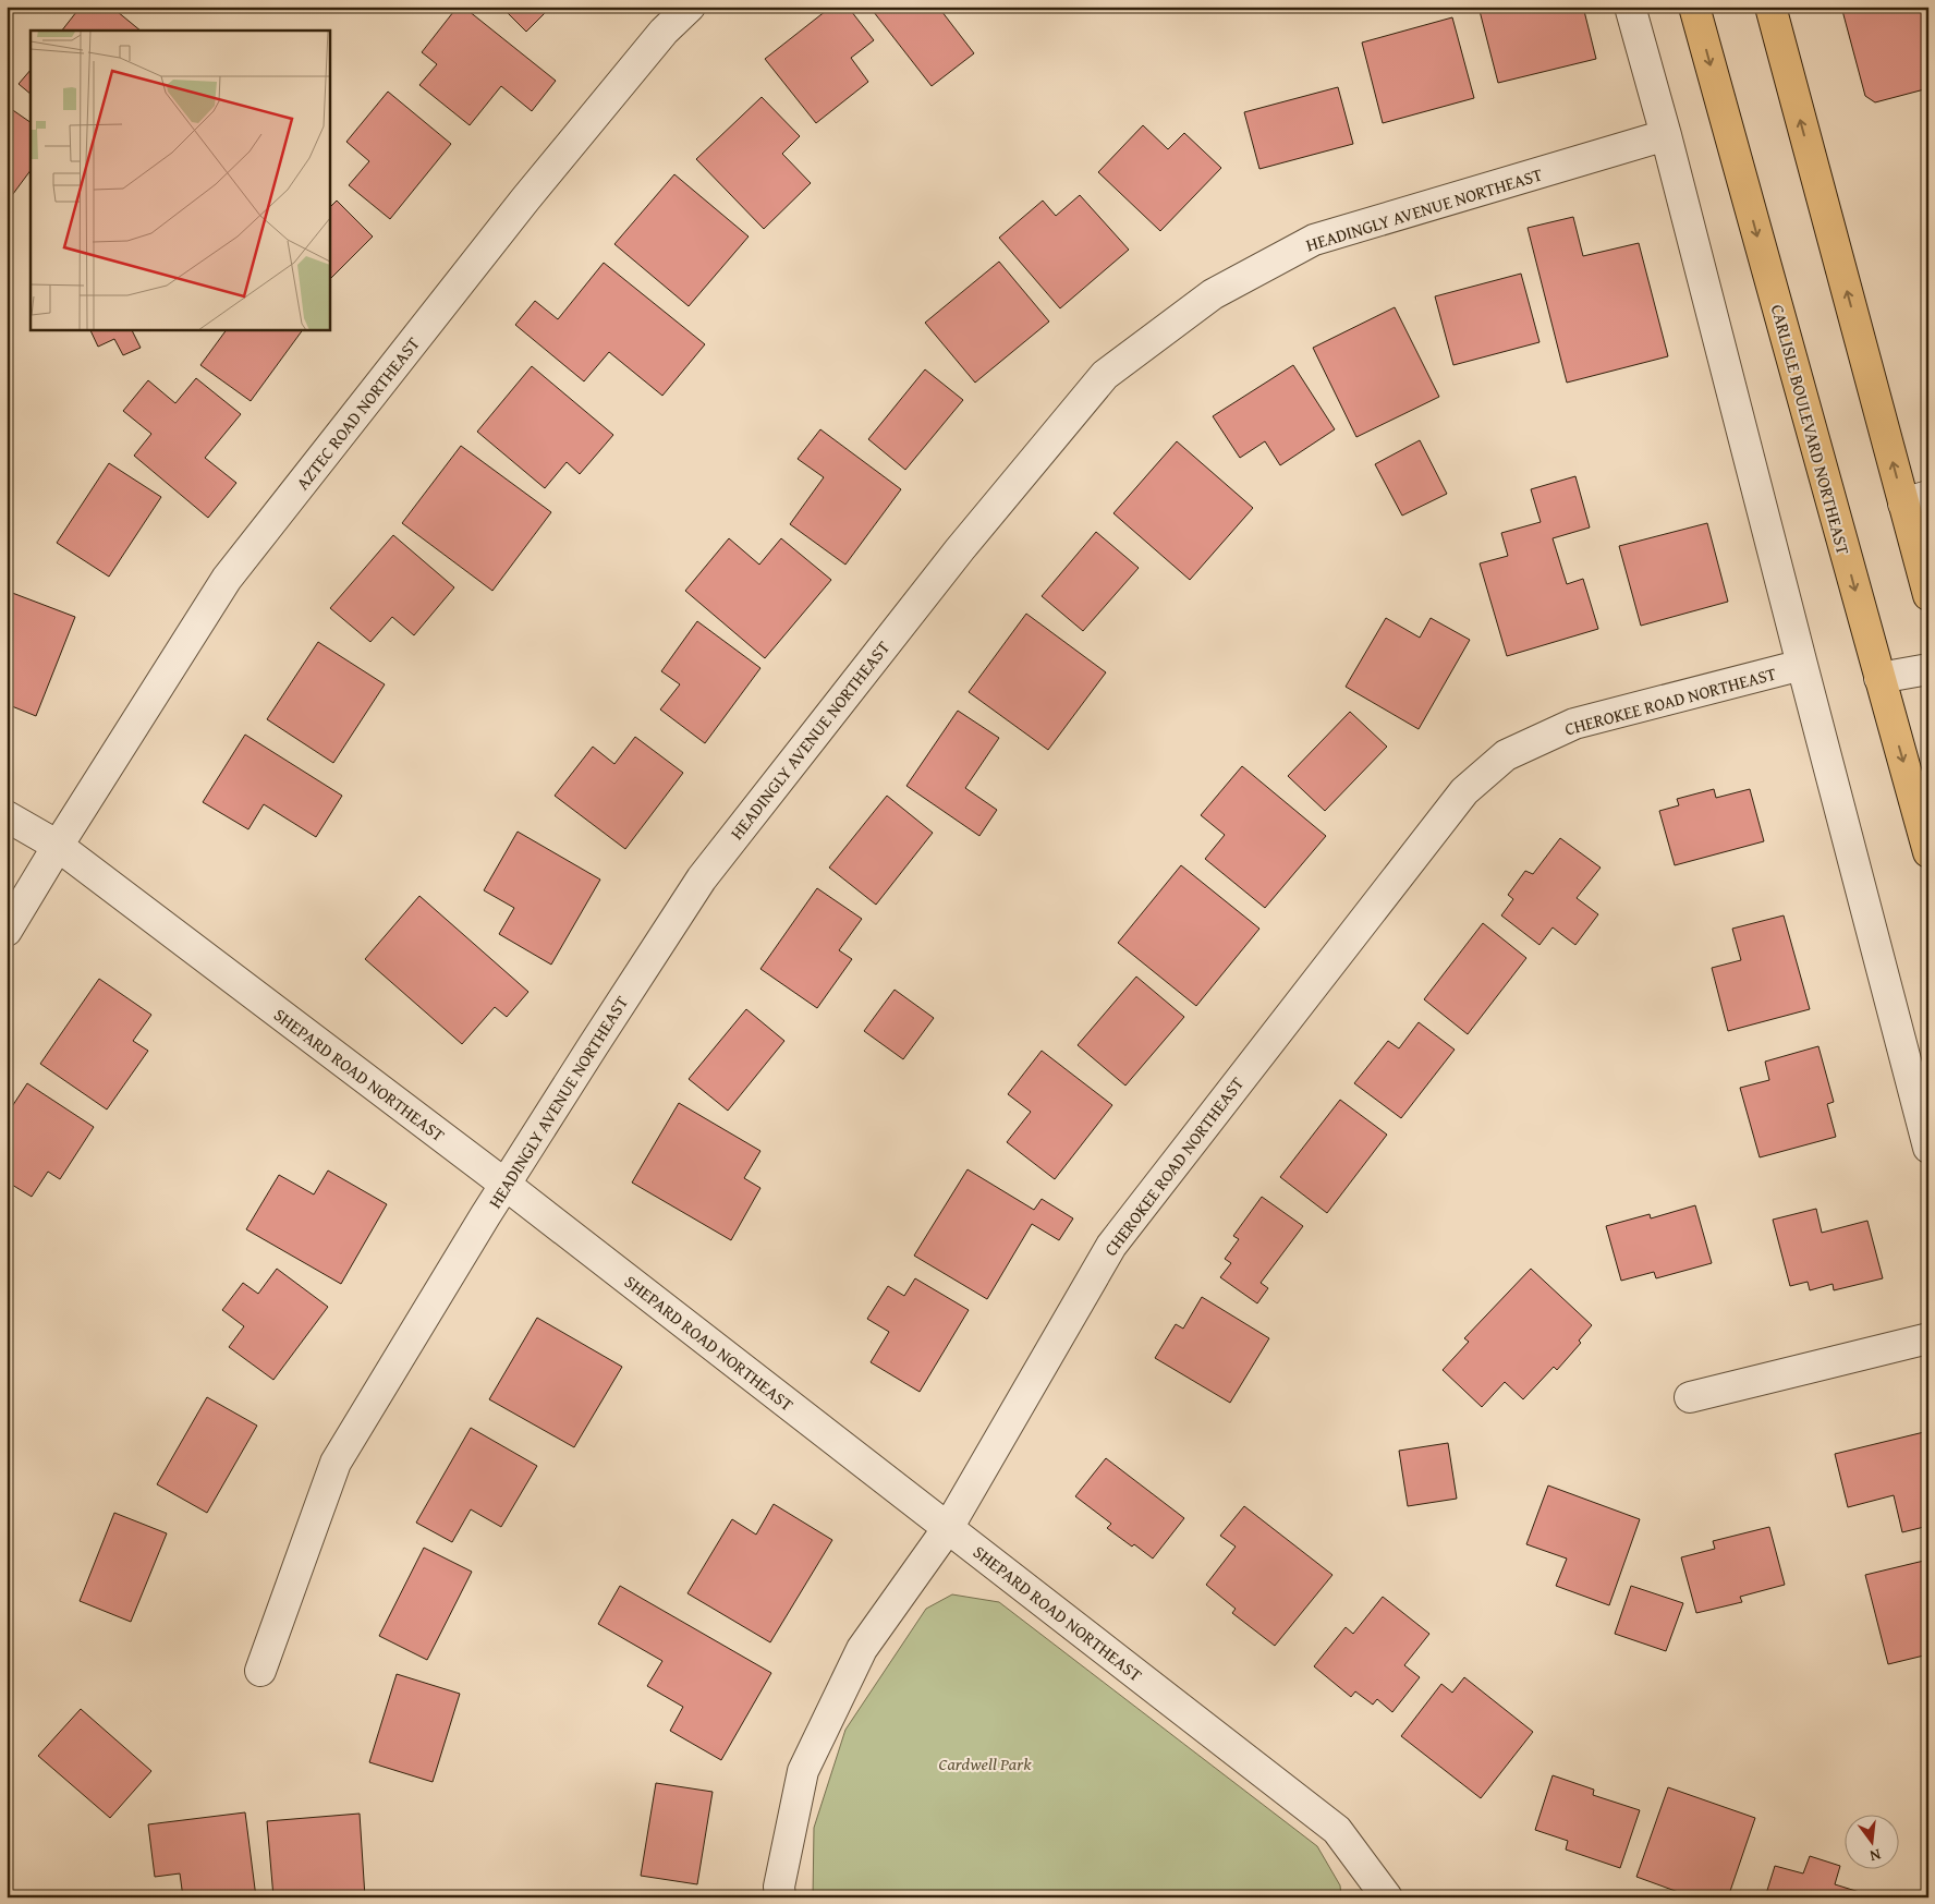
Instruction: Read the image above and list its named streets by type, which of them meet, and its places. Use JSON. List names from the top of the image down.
{
  "streets": {
    "main road": ["CARLISLE BOULEVARD NORTHEAST"],
    "street": [
      "HEADINGLY AVENUE NORTHEAST",
      "AZTEC ROAD NORTHEAST",
      "CHEROKEE ROAD NORTHEAST",
      "SHEPARD ROAD NORTHEAST"
    ]
  },
  "crossings": [
    ["HEADINGLY AVENUE NORTHEAST", "SHEPARD ROAD NORTHEAST"],
    ["AZTEC ROAD NORTHEAST", "SHEPARD ROAD NORTHEAST"],
    ["CHEROKEE ROAD NORTHEAST", "SHEPARD ROAD NORTHEAST"]
  ],
  "parks": ["Cardwell Park"],
  "north": "bottom"
}
